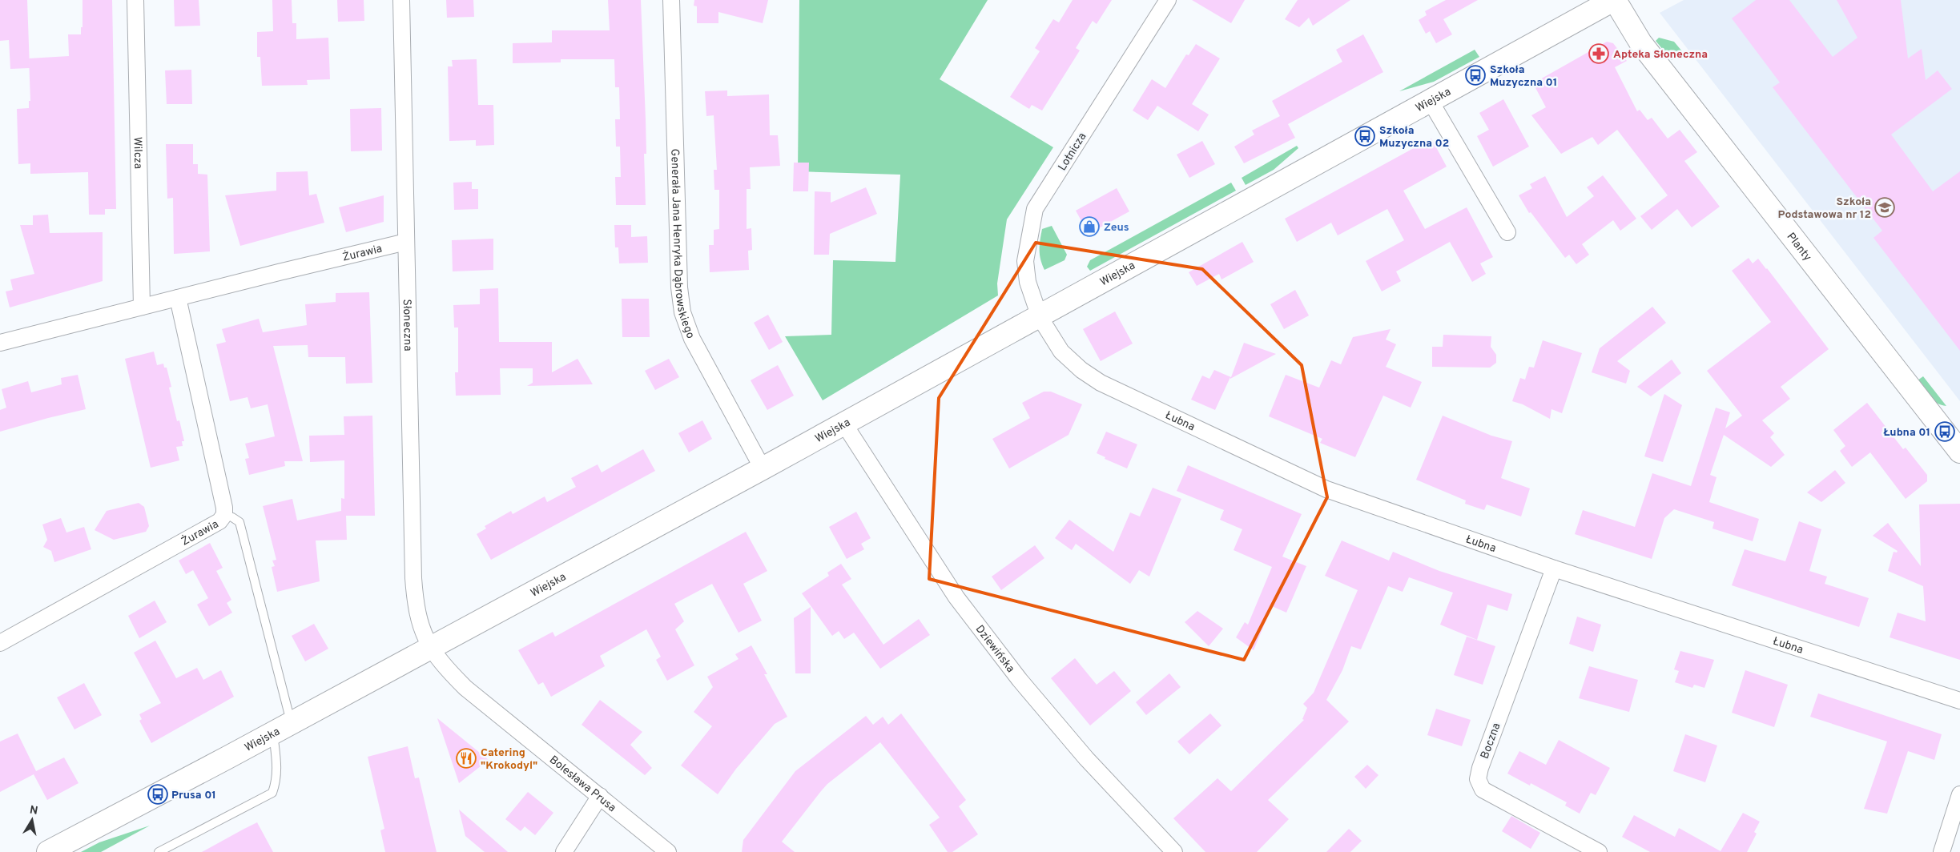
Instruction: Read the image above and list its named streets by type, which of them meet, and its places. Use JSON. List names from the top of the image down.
{
  "streets": {
    "street": [
      "Wiejska",
      "Lotnicza",
      "Wilcza",
      "Generała Jana Henryka Dąbrowskiego",
      "Planty",
      "Żurawia",
      "Słoneczna",
      "Łubna",
      "Dziewińska",
      "Boczna",
      "Bolesława Prusa"
    ]
  },
  "crossings": [
    ["Wiejska", "Lotnicza"],
    ["Wiejska", "Generała Jana Henryka Dąbrowskiego"],
    ["Wiejska", "Planty"],
    ["Wiejska", "Słoneczna"],
    ["Wiejska", "Łubna"],
    ["Wiejska", "Dziewińska"],
    ["Wiejska", "Bolesława Prusa"],
    ["Lotnicza", "Łubna"],
    ["Wilcza", "Żurawia"],
    ["Żurawia", "Słoneczna"],
    ["Słoneczna", "Bolesława Prusa"],
    ["Łubna", "Boczna"]
  ],
  "places": {
    "pharmacy": ["Apteka Słoneczna"],
    "bus stop": [
      "Szkoła Muzyczna 01",
      "Szkoła Muzyczna 02",
      "Łubna 01",
      "Prusa 01"
    ],
    "school or university": ["Szkoła Podstawowa nr 12"],
    "shop": ["Zeus"],
    "restaurant": ["Catering \"Krokodyl\""]
  },
  "north": "top"
}
